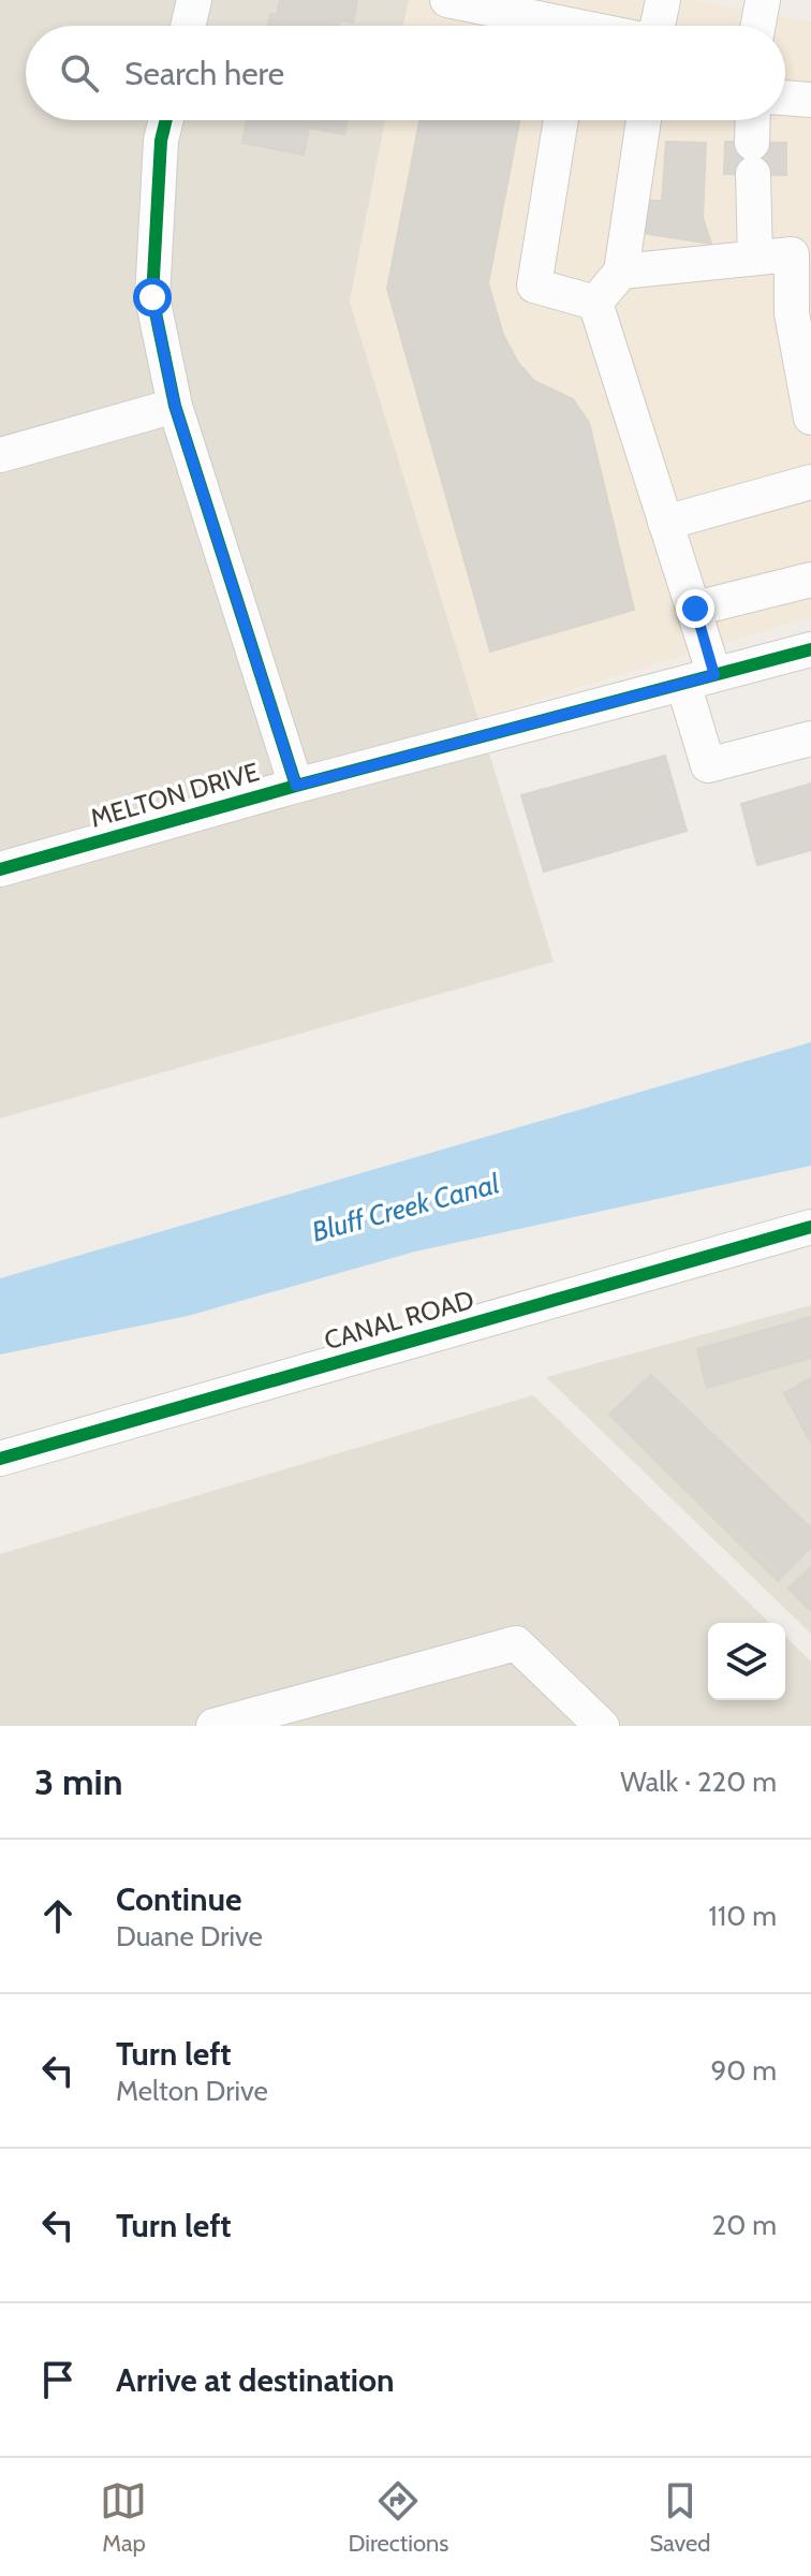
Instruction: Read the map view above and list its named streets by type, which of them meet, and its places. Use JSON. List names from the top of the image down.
{
  "streets": {
    "street": ["MELTON DRIVE", "CANAL ROAD"]
  },
  "water": ["Bluff Creek Canal"],
  "page": {
    "search": "Search here",
    "heading": ["3 min", "Walk · 220 m"],
    "list": [
      ["Continue", "Duane Drive", "110 m"],
      ["Turn left", "Melton Drive", "90 m"],
      ["Turn left", "20 m"],
      "Arrive at destination"
    ],
    "nav": ["Map", "Directions", "Saved"]
  }
}
